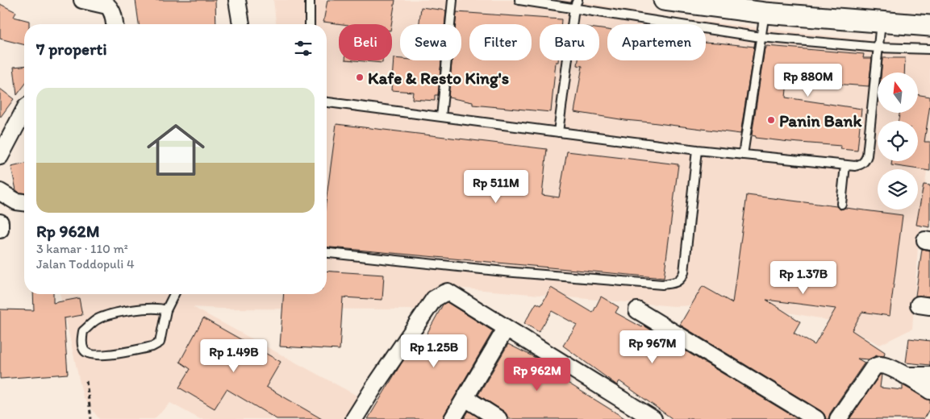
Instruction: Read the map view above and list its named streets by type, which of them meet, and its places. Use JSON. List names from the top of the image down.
{
  "places": ["Kafe & Resto King's", "Panin Bank"],
  "north": "top",
  "page": {
    "chip": [
      "Beli",
      "Sewa",
      "Filter",
      "Baru",
      "Apartemen"
    ],
    "heading": "7 properti",
    "price": [
      "Rp 880M",
      "Rp 511M",
      "Rp 1.37B",
      "Rp 967M",
      "Rp 1.25B",
      "Rp 1.49B",
      "Rp 962M"
    ],
    "list": [
      {
        "name": "Rp 962M",
        "note": "3 kamar · 110 m² · Jalan Toddopuli 4"
      }
    ]
  }
}
